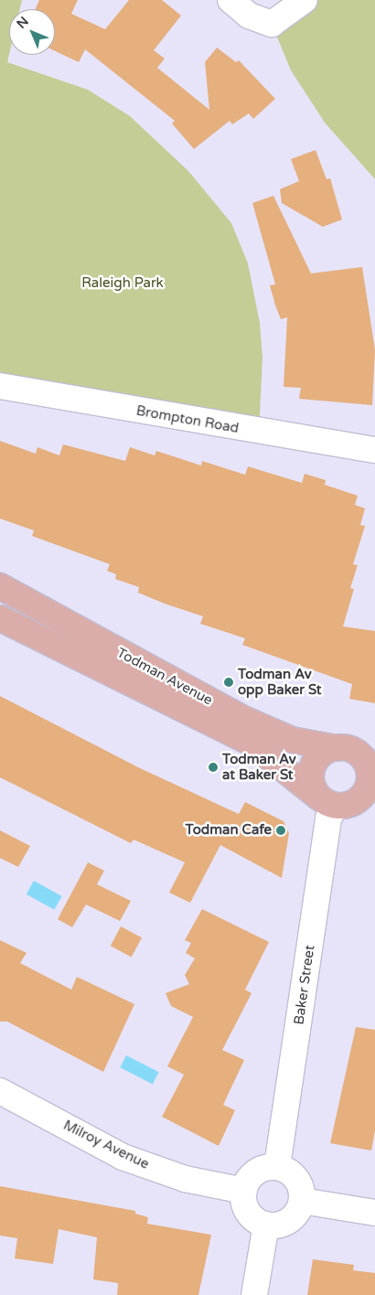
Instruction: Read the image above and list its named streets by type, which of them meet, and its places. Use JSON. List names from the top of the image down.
{
  "streets": {
    "main road": ["Todman Avenue"],
    "street": ["Brompton Road", "Baker Street", "Milroy Avenue"]
  },
  "crossings": [
    ["Todman Avenue", "Baker Street"],
    ["Baker Street", "Milroy Avenue"]
  ],
  "parks": ["Raleigh Park"],
  "places": ["Todman Av opp Baker St", "Todman Av at Baker St", "Todman Cafe"],
  "north": "top left"
}
